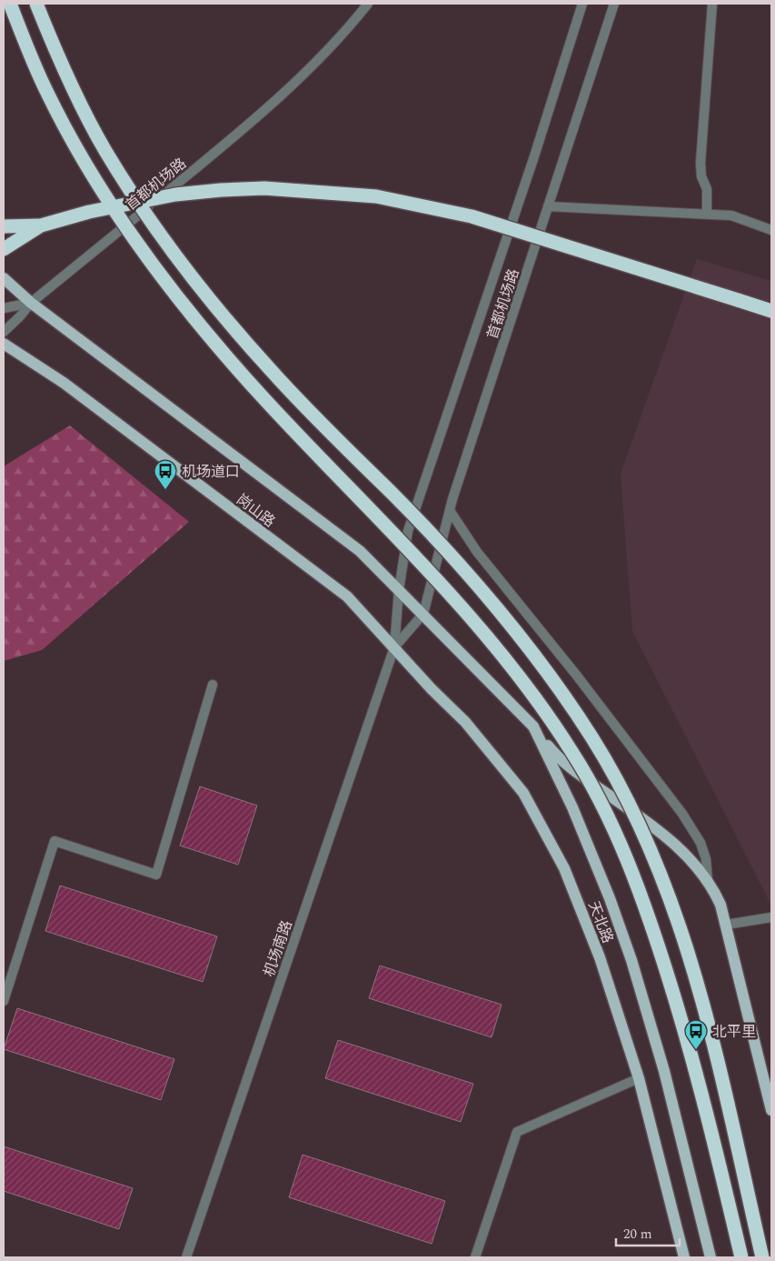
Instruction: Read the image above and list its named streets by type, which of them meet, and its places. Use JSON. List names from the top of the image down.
{
  "streets": {
    "main road": ["岗山路", "天北路"],
    "street": ["首都机场路", "机场南路"]
  },
  "crossings": [
    ["首都机场路", "岗山路"],
    ["首都机场路", "天北路"],
    ["首都机场路", "机场南路"],
    ["岗山路", "天北路"],
    ["岗山路", "机场南路"],
    ["天北路", "机场南路"]
  ],
  "places": {
    "bus stop": ["机场道口", "北平里"]
  },
  "scale_bar": "20 m"
}
